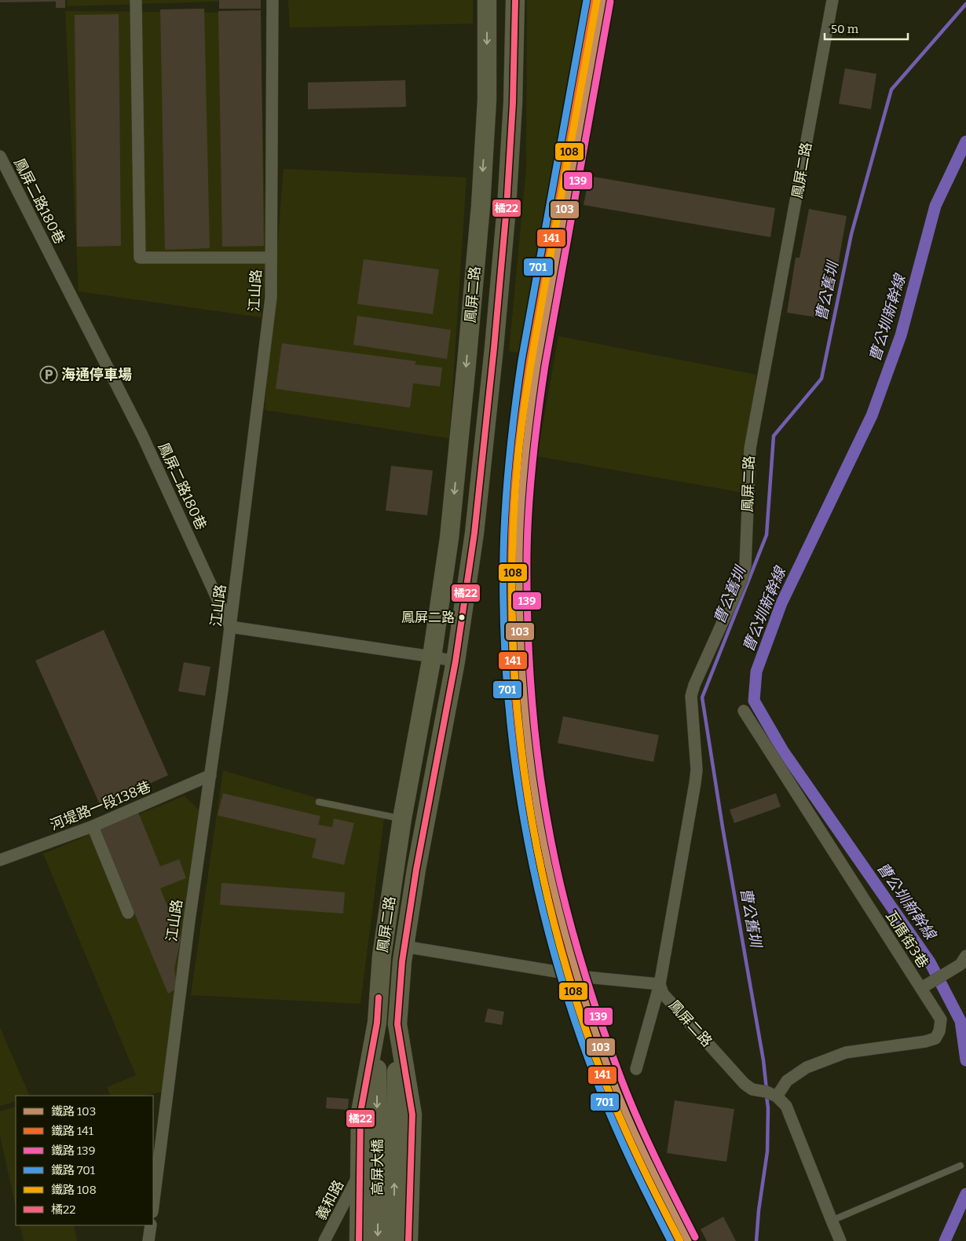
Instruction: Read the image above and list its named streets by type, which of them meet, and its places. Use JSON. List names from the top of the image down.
{
  "streets": {
    "main road": ["鳳屏二路", "高屏大橋"],
    "street": [
      "鳳屏二路180巷",
      "江山路",
      "河堤路一段138巷",
      "瓦厝街3巷",
      "義和路"
    ]
  },
  "crossings": [
    ["鳳屏二路", "瓦厝街3巷"],
    ["鳳屏二路", "高屏大橋"],
    ["鳳屏二路", "義和路"],
    ["鳳屏二路180巷", "江山路"],
    ["江山路", "河堤路一段138巷"]
  ],
  "water": ["曹公舊圳", "曹公圳新幹線"],
  "places": {
    "parking": ["海通停車場"],
    "other": ["鳳屏二路"]
  },
  "lines": [
    "rail line 103",
    "rail line 141",
    "rail line 701",
    "rail line 108",
    "transit line 橘22",
    "rail line 139"
  ],
  "legend": [
    "鐵路 103",
    "鐵路 141",
    "鐵路 139",
    "鐵路 701",
    "鐵路 108",
    "橘22"
  ],
  "scale_bar": "50 m"
}
